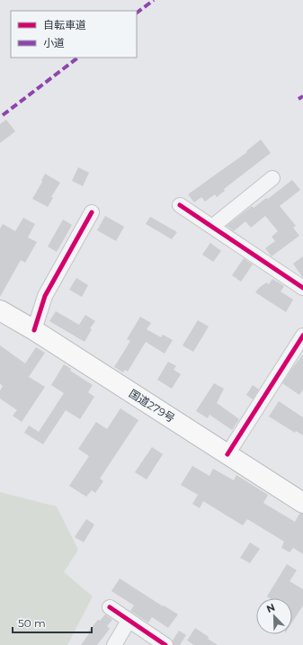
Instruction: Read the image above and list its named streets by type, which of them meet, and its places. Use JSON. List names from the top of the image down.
{
  "streets": {
    "highway": ["国道279号"]
  },
  "legend": ["自転車道", "小道"],
  "scale_bar": "50 m",
  "north": "top left"
}
